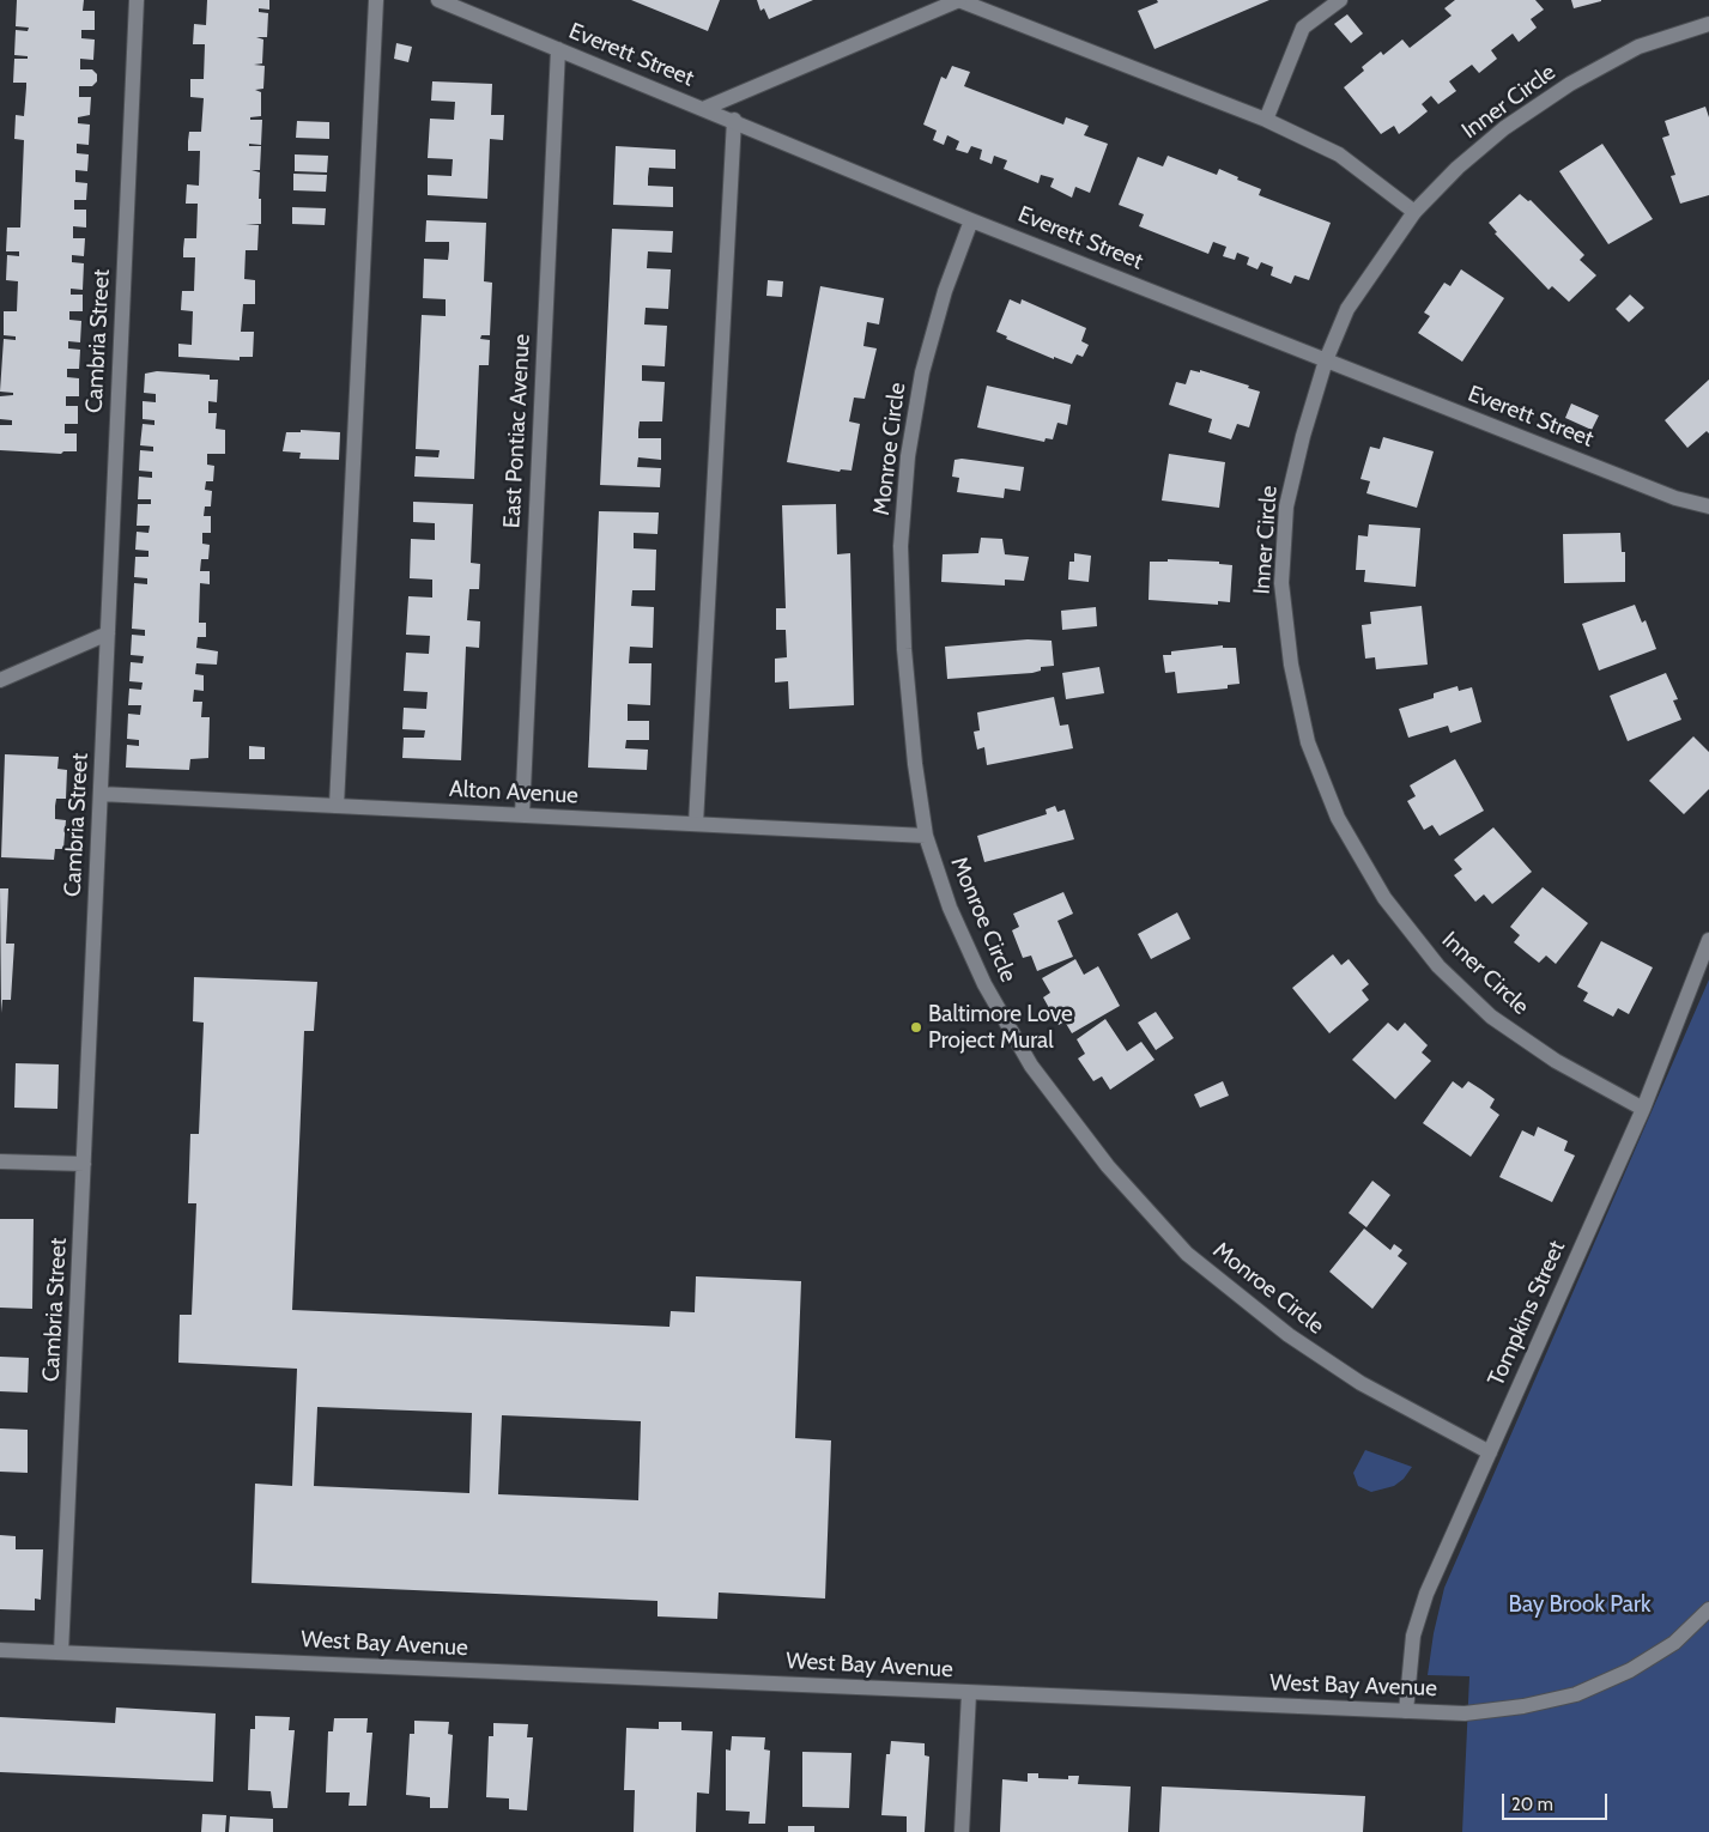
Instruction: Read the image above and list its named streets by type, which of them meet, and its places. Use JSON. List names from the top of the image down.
{
  "streets": {
    "street": [
      "Everett Street",
      "Inner Circle",
      "Cambria Street",
      "East Pontiac Avenue",
      "Monroe Circle",
      "Alton Avenue",
      "Tompkins Street",
      "West Bay Avenue"
    ]
  },
  "crossings": [
    ["Everett Street", "Inner Circle"],
    ["Everett Street", "East Pontiac Avenue"],
    ["Everett Street", "Monroe Circle"],
    ["Inner Circle", "Tompkins Street"],
    ["Cambria Street", "Alton Avenue"],
    ["Cambria Street", "West Bay Avenue"],
    ["East Pontiac Avenue", "Alton Avenue"],
    ["Monroe Circle", "Alton Avenue"],
    ["Monroe Circle", "Tompkins Street"],
    ["Tompkins Street", "West Bay Avenue"]
  ],
  "parks": ["Bay Brook Park"],
  "places": ["Baltimore Love Project Mural"],
  "scale_bar": "20 m"
}
